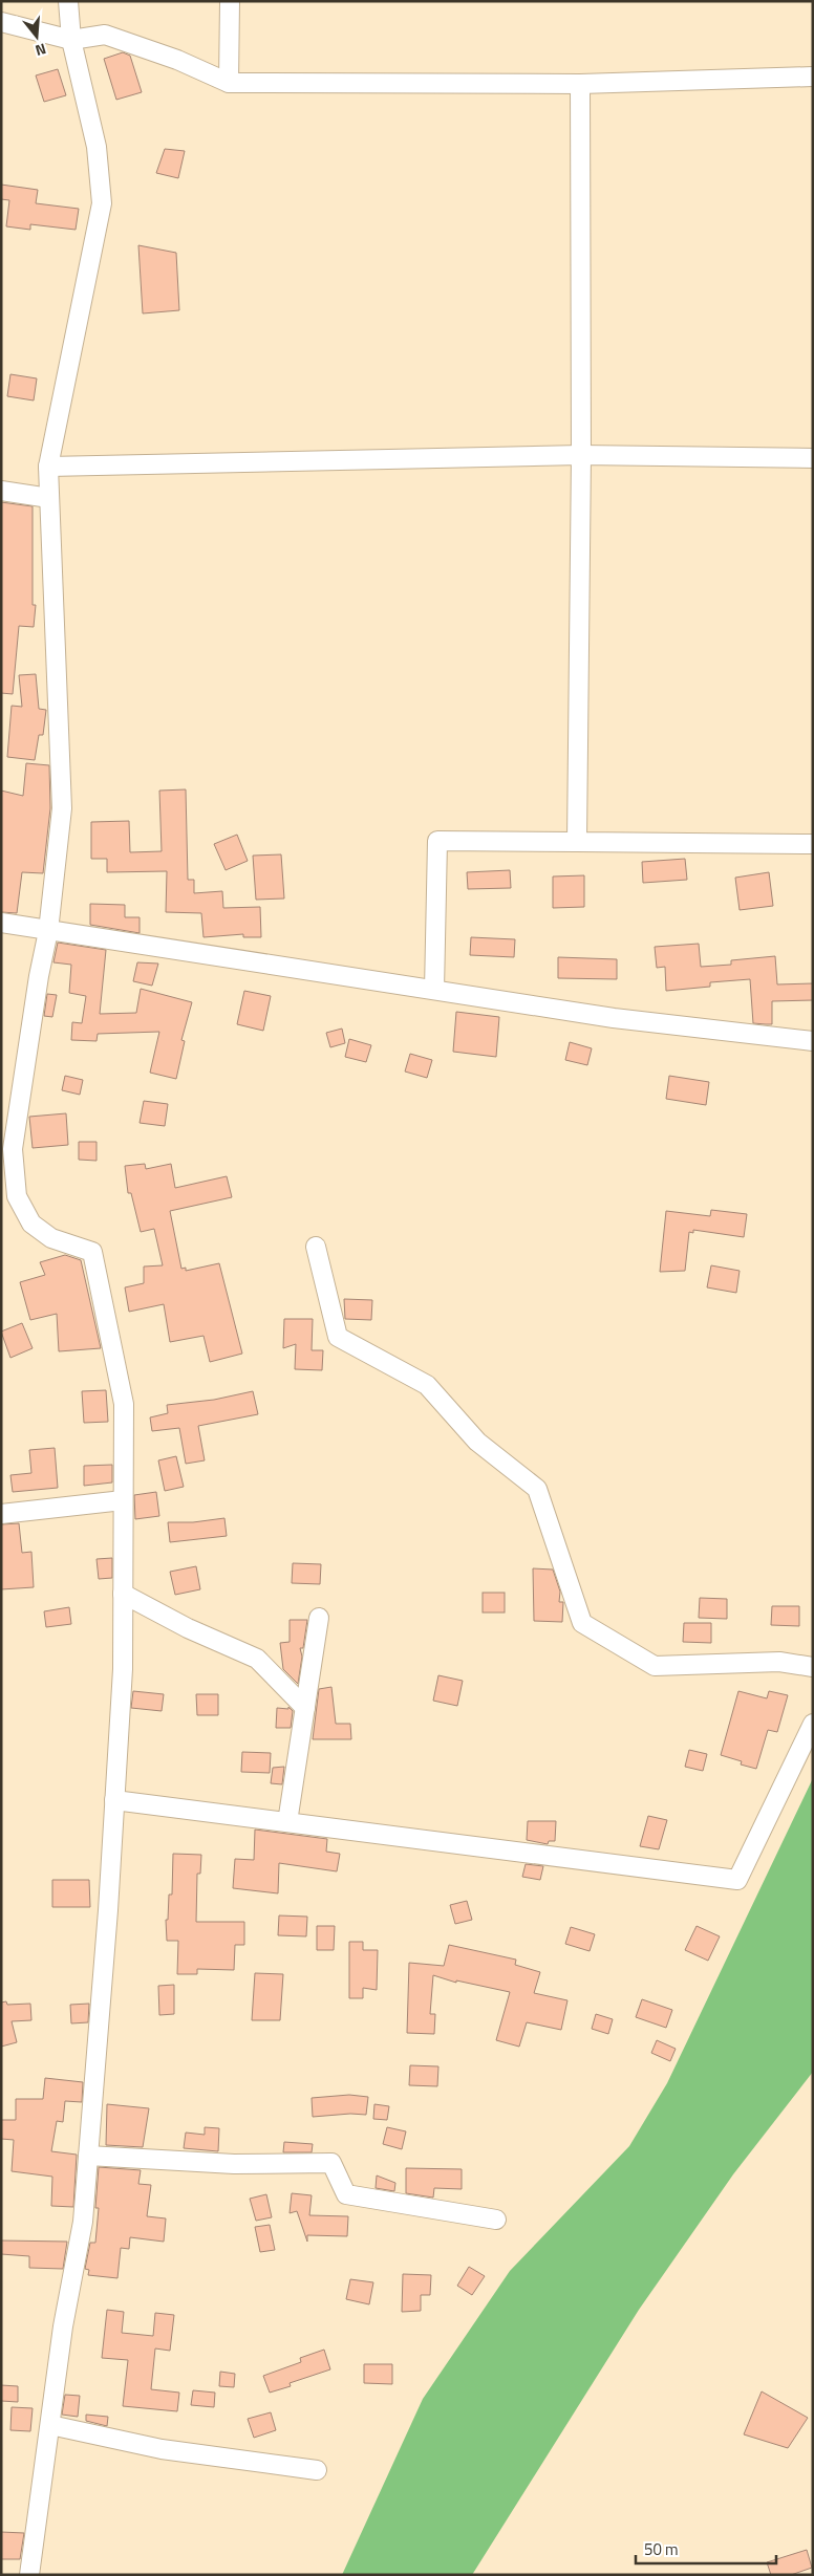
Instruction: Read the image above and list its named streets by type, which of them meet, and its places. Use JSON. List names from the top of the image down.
{
  "scale_bar": "50 m",
  "north": "bottom"
}
